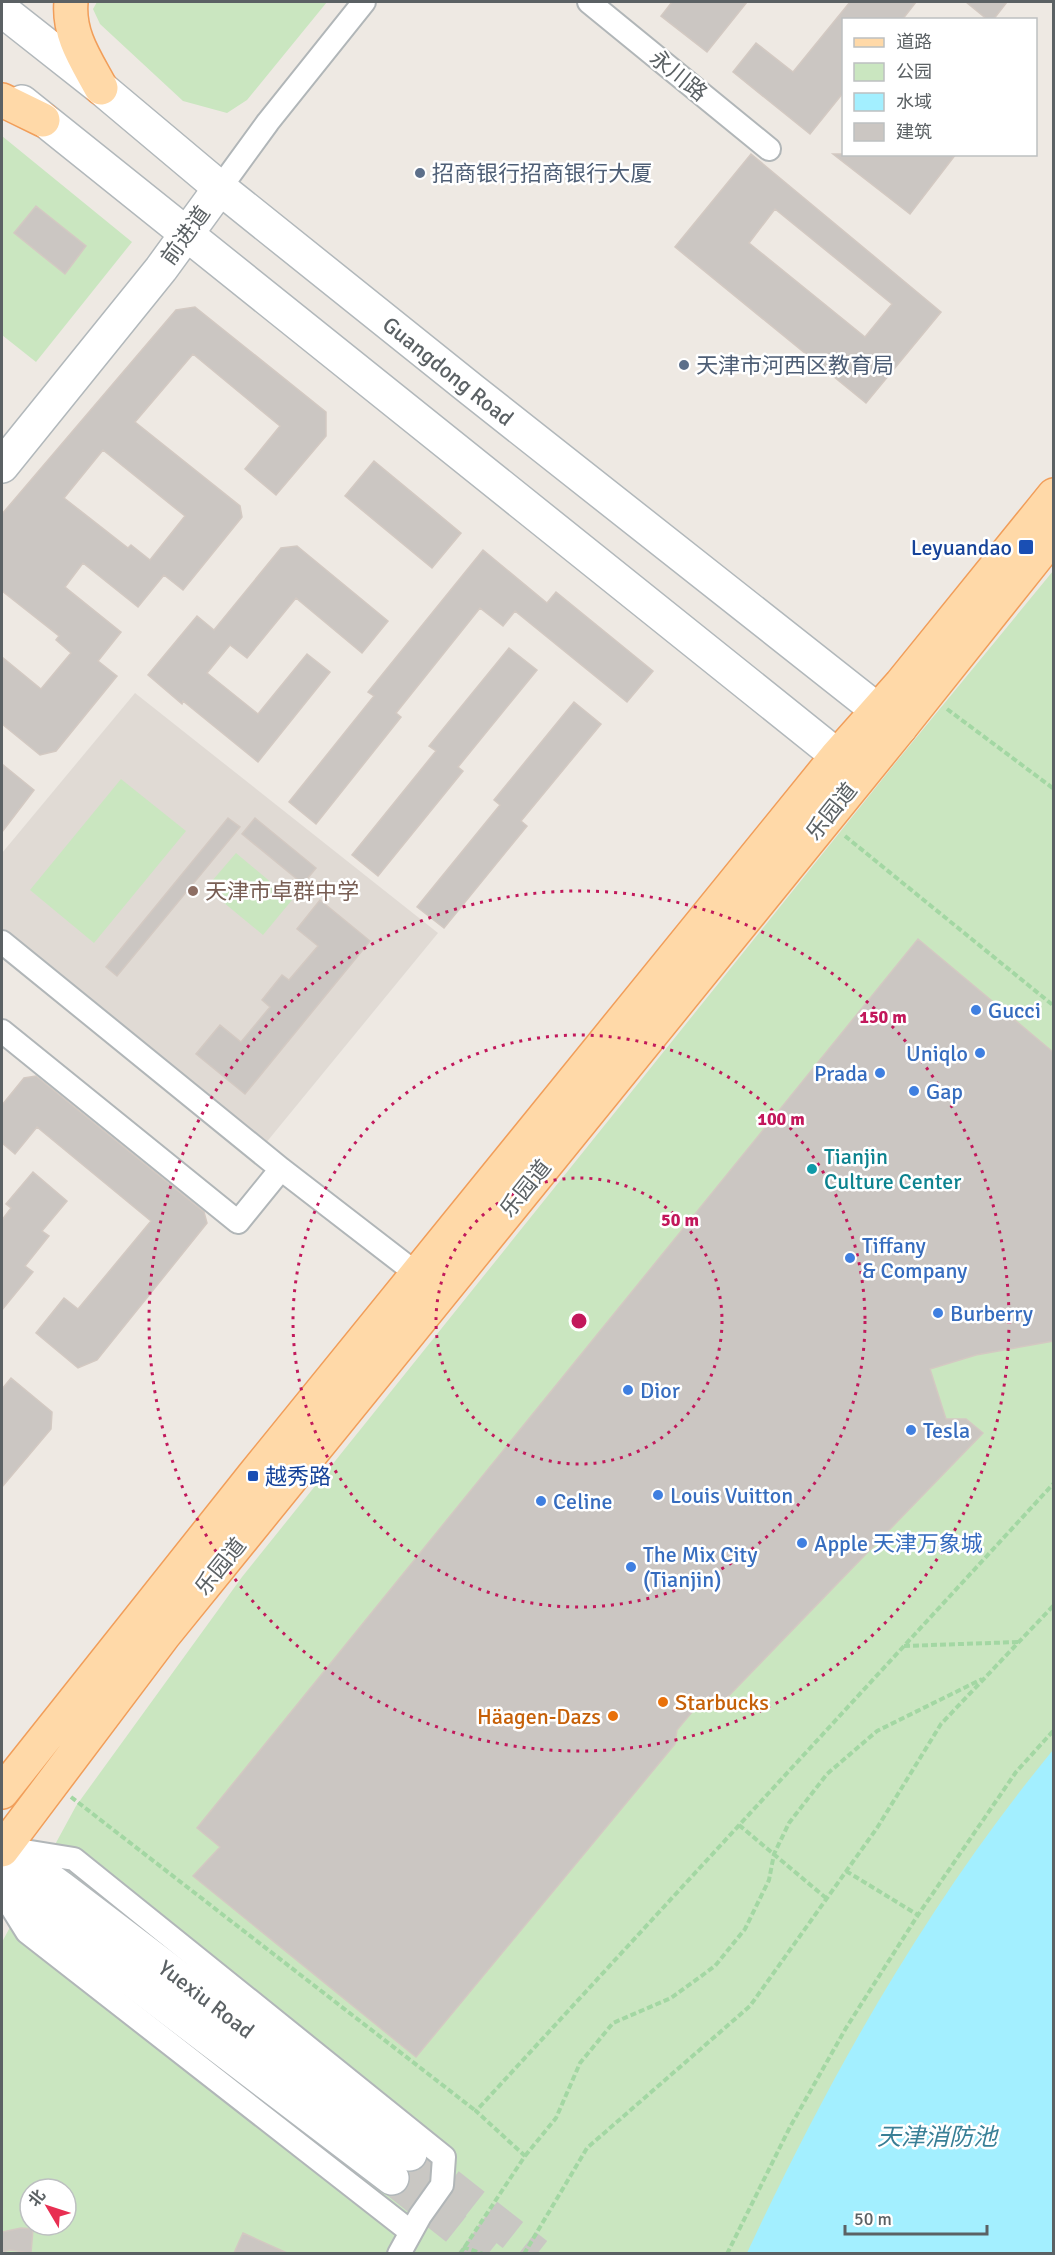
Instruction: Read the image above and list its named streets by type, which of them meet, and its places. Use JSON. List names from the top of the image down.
{
  "streets": {
    "main road": [
      "前进道",
      "Guangdong Road",
      "乐园道",
      "Yuexiu Road"
    ],
    "street": ["永川路"]
  },
  "crossings": [
    ["前进道", "Guangdong Road"],
    ["Guangdong Road", "乐园道"],
    ["乐园道", "Yuexiu Road"]
  ],
  "water": ["天津消防池"],
  "places": {
    "other": [
      "招商银行招商银行大厦",
      "天津市河西区教育局",
      "天津市卓群中学",
      "Gucci",
      "Uniqlo",
      "Prada",
      "Gap",
      "Tianjin Culture Center",
      "Tiffany & Company",
      "Burberry",
      "Dior",
      "Tesla",
      "Louis Vuitton",
      "Celine",
      "Apple 天津万象城",
      "The Mix City (Tianjin)",
      "Starbucks",
      "Häagen-Dazs"
    ],
    "transit": ["Leyuandao", "越秀路"]
  },
  "legend": [
    "道路",
    "公园",
    "水域",
    "建筑"
  ],
  "scale_bar": "50 m",
  "north": "top left",
  "rings": ["150 m", "100 m", "50 m"]
}
